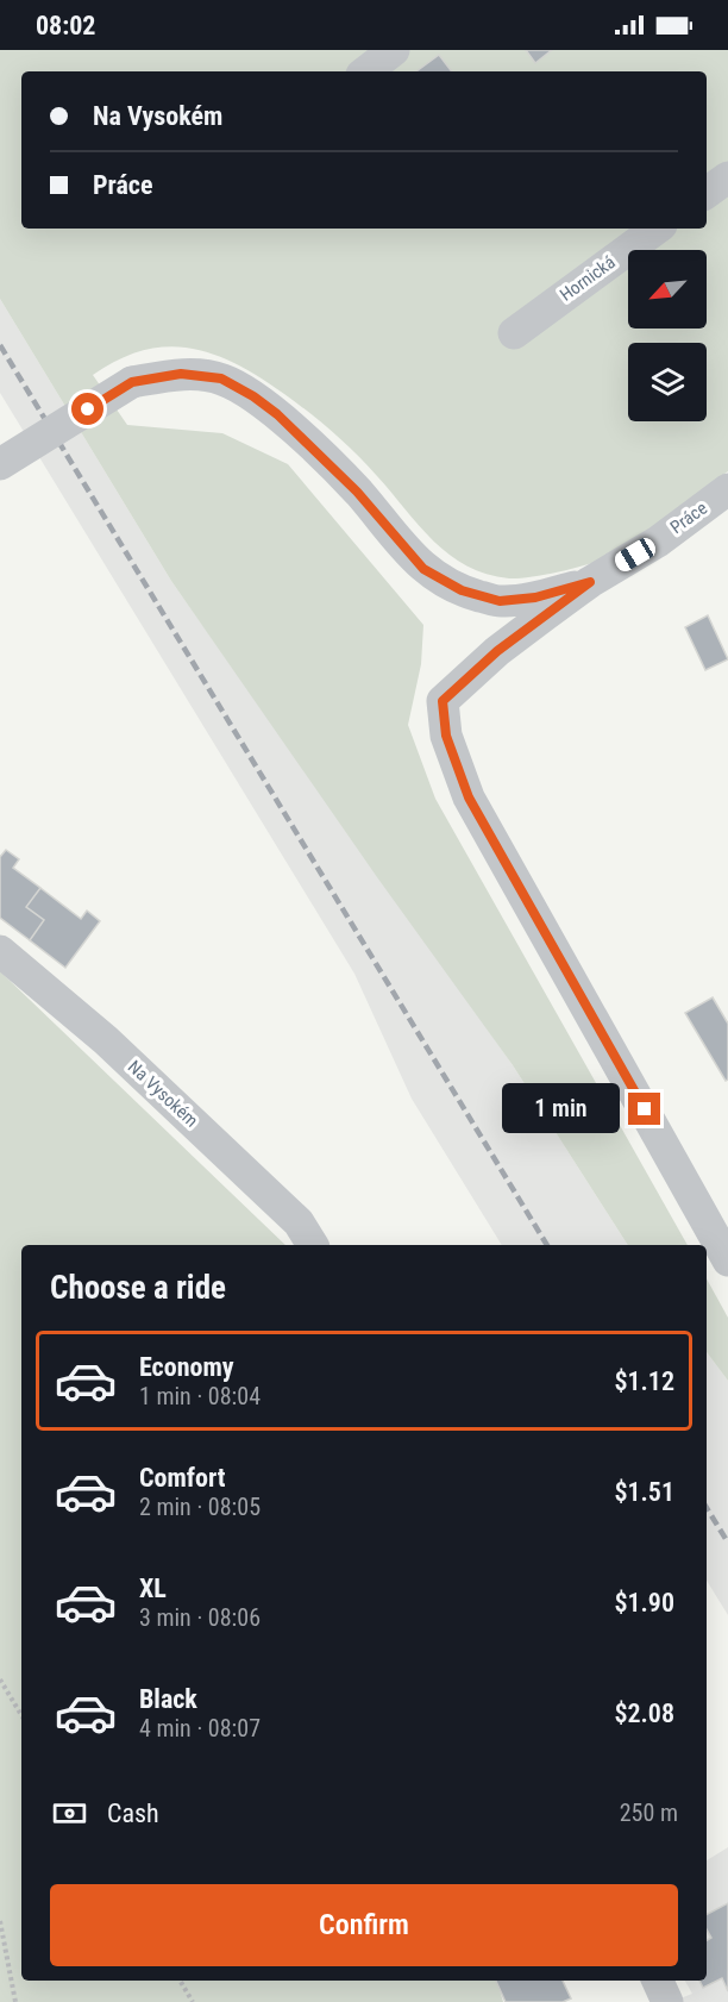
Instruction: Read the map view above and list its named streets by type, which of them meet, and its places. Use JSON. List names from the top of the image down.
{
  "streets": {
    "street": ["Hornická", "Práce", "Na Vysokém"]
  },
  "north": "bottom left",
  "page": {
    "status": "08:02",
    "banner": ["Na Vysokém", "Práce"],
    "bubble": "1 min",
    "heading": "Choose a ride",
    "list": [
      {
        "name": "Economy",
        "note": "1 min · 08:04",
        "value": "$1.12"
      },
      {
        "name": "Comfort",
        "note": "2 min · 08:05",
        "value": "$1.51"
      },
      {
        "name": "XL",
        "note": "3 min · 08:06",
        "value": "$1.90"
      },
      {
        "name": "Black",
        "note": "4 min · 08:07",
        "value": "$2.08"
      }
    ],
    "pay": ["Cash", "250 m"],
    "buttons": "Confirm"
  }
}
